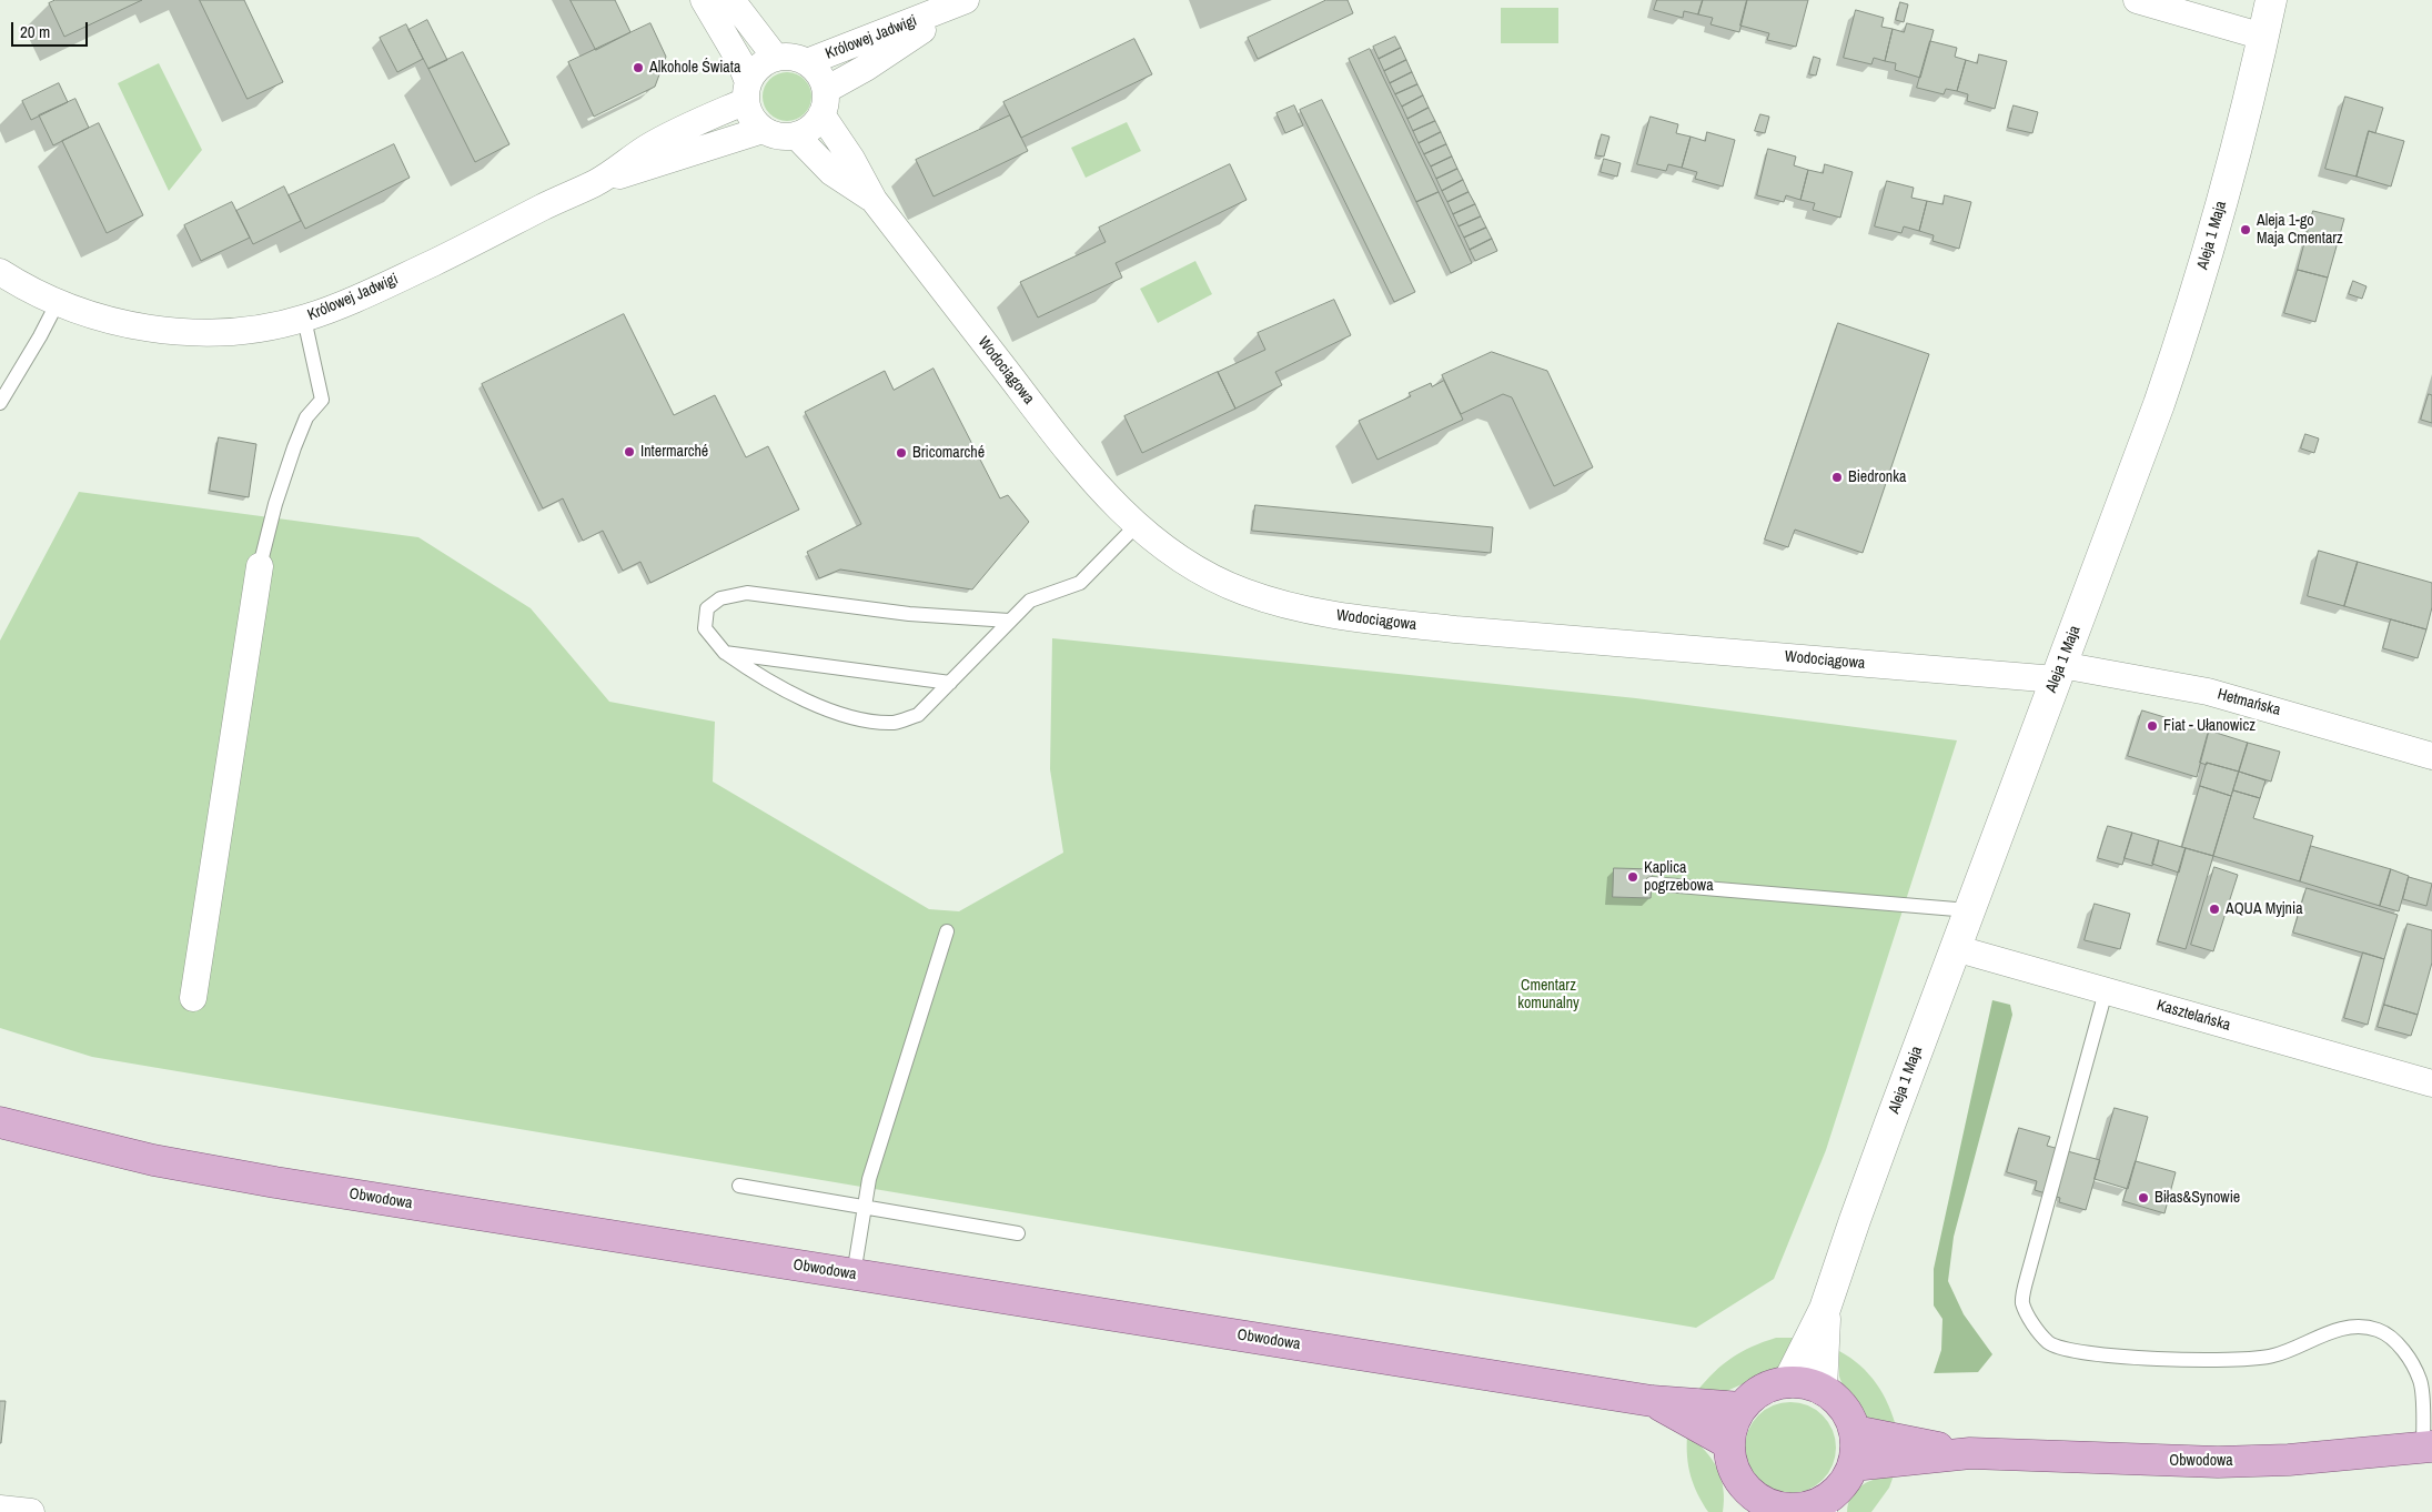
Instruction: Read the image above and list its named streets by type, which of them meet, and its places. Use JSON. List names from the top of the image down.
{
  "streets": {
    "main road": ["Obwodowa"],
    "street": [
      "Królowej Jadwigi",
      "Aleja 1 Maja",
      "Wodociągowa",
      "Hetmańska",
      "Kasztelańska"
    ]
  },
  "crossings": [
    ["Królowej Jadwigi", "Wodociągowa"],
    ["Aleja 1 Maja", "Wodociągowa"],
    ["Aleja 1 Maja", "Hetmańska"],
    ["Aleja 1 Maja", "Kasztelańska"],
    ["Aleja 1 Maja", "Obwodowa"],
    ["Wodociągowa", "Hetmańska"]
  ],
  "parks": ["Cmentarz komunalny"],
  "places": [
    "Alkohole Świata",
    "Aleja 1-go Maja Cmentarz",
    "Intermarché",
    "Bricomarché",
    "Biedronka",
    "Fiat - Ułanowicz",
    "Kaplica pogrzebowa",
    "AQUA Myjnia",
    "Biłas&Synowie"
  ],
  "scale_bar": "20 m"
}
